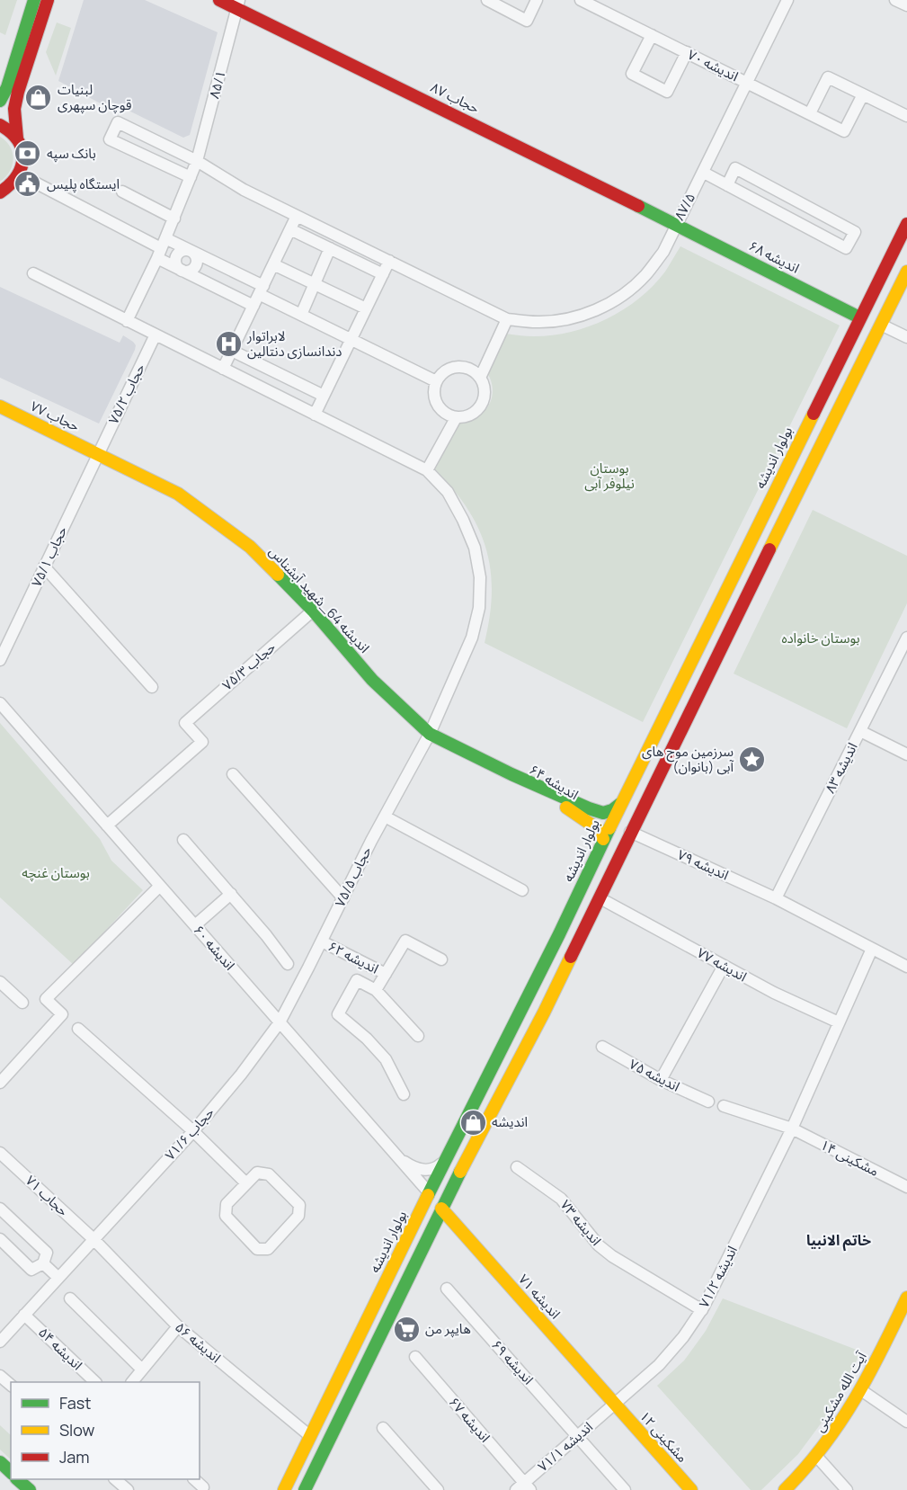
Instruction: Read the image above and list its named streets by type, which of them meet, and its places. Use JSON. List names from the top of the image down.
{
  "streets": {
    "main road": [
      "حجاب ۸۷",
      "اندیشه ۶۸",
      "حجاب ۷۷",
      "بولوار اندیشه",
      "اندیشه 64_شهید آبشناس",
      "اندیشه ۶۴",
      "اندیشه ۷۱",
      "آیت الله مشکینی",
      "مشکینی ۱۲"
    ],
    "street": [
      "اندیشه ۷۰",
      "۸۵/۱",
      "۸۷/۵",
      "حجاب ۷۵/۲",
      "حجاب ۷۵/۱",
      "حجاب ۷۵/۳",
      "اندیشه ۸۳",
      "اندیشه ۷۹",
      "حجاب ۷۵/۵",
      "اندیشه ۶۰",
      "اندیشه ۶۲",
      "اندیشه ۷۷",
      "اندیشه ۷۵",
      "حجاب ۷۱/۶",
      "مشکینی ۱۴",
      "حجاب ۷۱",
      "اندیشه ۷۳",
      "اندیشه ۷۱/۲",
      "اندیشه ۵۶",
      "اندیشه ۵۴",
      "اندیشه ۶۹",
      "اندیشه ۶۷",
      "اندیشه ۷۱/۱"
    ]
  },
  "crossings": [
    ["اندیشه ۷۰", "۸۷/۵"],
    ["۸۵/۱", "حجاب ۸۷"],
    ["۸۵/۱", "حجاب ۷۵/۵"],
    ["حجاب ۸۷", "۸۷/۵"],
    ["حجاب ۸۷", "اندیشه ۶۸"],
    ["۸۷/۵", "اندیشه ۶۸"],
    ["اندیشه ۶۸", "بولوار اندیشه"],
    ["حجاب ۷۵/۲", "حجاب ۷۷"],
    ["حجاب ۷۵/۲", "حجاب ۷۵/۱"],
    ["حجاب ۷۵/۲", "اندیشه 64_شهید آبشناس"],
    ["حجاب ۷۵/۲", "حجاب ۷۵/۵"],
    ["حجاب ۷۷", "حجاب ۷۵/۱"],
    ["حجاب ۷۷", "اندیشه 64_شهید آبشناس"],
    ["بولوار اندیشه", "اندیشه ۶۴"],
    ["بولوار اندیشه", "اندیشه ۶۰"],
    ["بولوار اندیشه", "اندیشه ۵۶"],
    ["حجاب ۷۵/۱", "اندیشه 64_شهید آبشناس"],
    ["اندیشه 64_شهید آبشناس", "حجاب ۷۵/۳"],
    ["اندیشه 64_شهید آبشناس", "اندیشه ۶۴"],
    ["اندیشه 64_شهید آبشناس", "حجاب ۷۵/۵"],
    ["حجاب ۷۵/۳", "اندیشه ۶۰"],
    ["اندیشه ۸۳", "اندیشه ۷۹"],
    ["اندیشه ۷۹", "اندیشه ۷۱/۲"],
    ["حجاب ۷۵/۵", "اندیشه ۶۰"],
    ["حجاب ۷۵/۵", "اندیشه ۶۲"],
    ["حجاب ۷۵/۵", "حجاب ۷۱/۶"],
    ["اندیشه ۶۰", "حجاب ۷۱/۶"],
    ["اندیشه ۷۷", "اندیشه ۷۱/۲"],
    ["حجاب ۷۱/۶", "حجاب ۷۱"],
    ["حجاب ۷۱/۶", "اندیشه ۵۶"],
    ["حجاب ۷۱/۶", "اندیشه ۵۴"],
    ["مشکینی ۱۴", "اندیشه ۷۱/۲"],
    ["حجاب ۷۱", "اندیشه ۵۶"],
    ["اندیشه ۷۳", "اندیشه ۷۱/۲"],
    ["اندیشه ۷۱/۲", "اندیشه ۷۱"],
    ["اندیشه ۷۱/۲", "مشکینی ۱۲"],
    ["اندیشه ۷۱/۲", "اندیشه ۷۱/۱"],
    ["اندیشه ۷۱", "مشکینی ۱۲"],
    ["اندیشه ۷۱", "اندیشه ۷۱/۱"],
    ["اندیشه ۶۹", "اندیشه ۷۱/۱"],
    ["اندیشه ۶۷", "اندیشه ۷۱/۱"],
    ["مشکینی ۱۲", "اندیشه ۷۱/۱"]
  ],
  "districts": ["خاتم الانبیا"],
  "parks": ["بوستان نیلوفر آبی", "بوستان خانواده", "بوستان غنچه"],
  "places": {
    "shop": ["لبنیات قوچان سپهری", "اندیشه"],
    "bank": ["بانک سپه"],
    "public building": ["ایستگاه پلیس"],
    "hospital": ["لابراتوار دندانسازی دنتالین"],
    "place": ["سرزمین موج های آبی (بانوان)"],
    "supermarket": ["هایپر من"]
  },
  "legend": ["Fast", "Slow", "Jam"]
}
